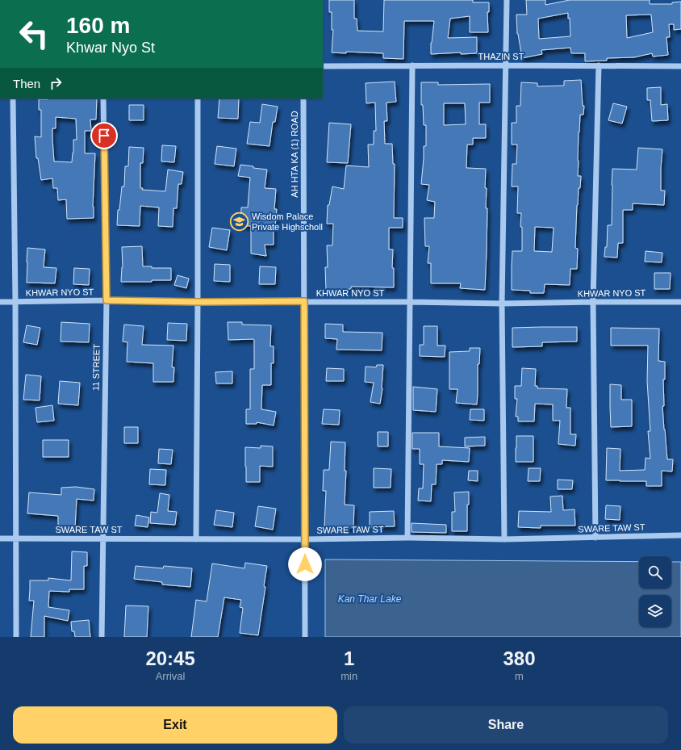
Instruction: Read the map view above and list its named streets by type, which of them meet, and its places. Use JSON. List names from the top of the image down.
{
  "streets": {
    "street": [
      "THAZIN ST",
      "AH HTA KA (1) ROAD",
      "KHWAR NYO ST",
      "11 STREET",
      "SWARE TAW ST"
    ]
  },
  "crossings": [
    ["AH HTA KA (1) ROAD", "KHWAR NYO ST"],
    ["AH HTA KA (1) ROAD", "SWARE TAW ST"],
    ["KHWAR NYO ST", "11 STREET"],
    ["11 STREET", "SWARE TAW ST"]
  ],
  "water": ["Kan Thar Lake"],
  "places": {
    "school or university": ["Wisdom Palace Private Highscholl"]
  },
  "page": {
    "turn": ["160 m", "Khwar Nyo St"],
    "then": "Then",
    "eta": [
      "20:45",
      "Arrival",
      "1",
      "min",
      "380",
      "m"
    ],
    "buttons": ["Exit", "Share"]
  }
}
